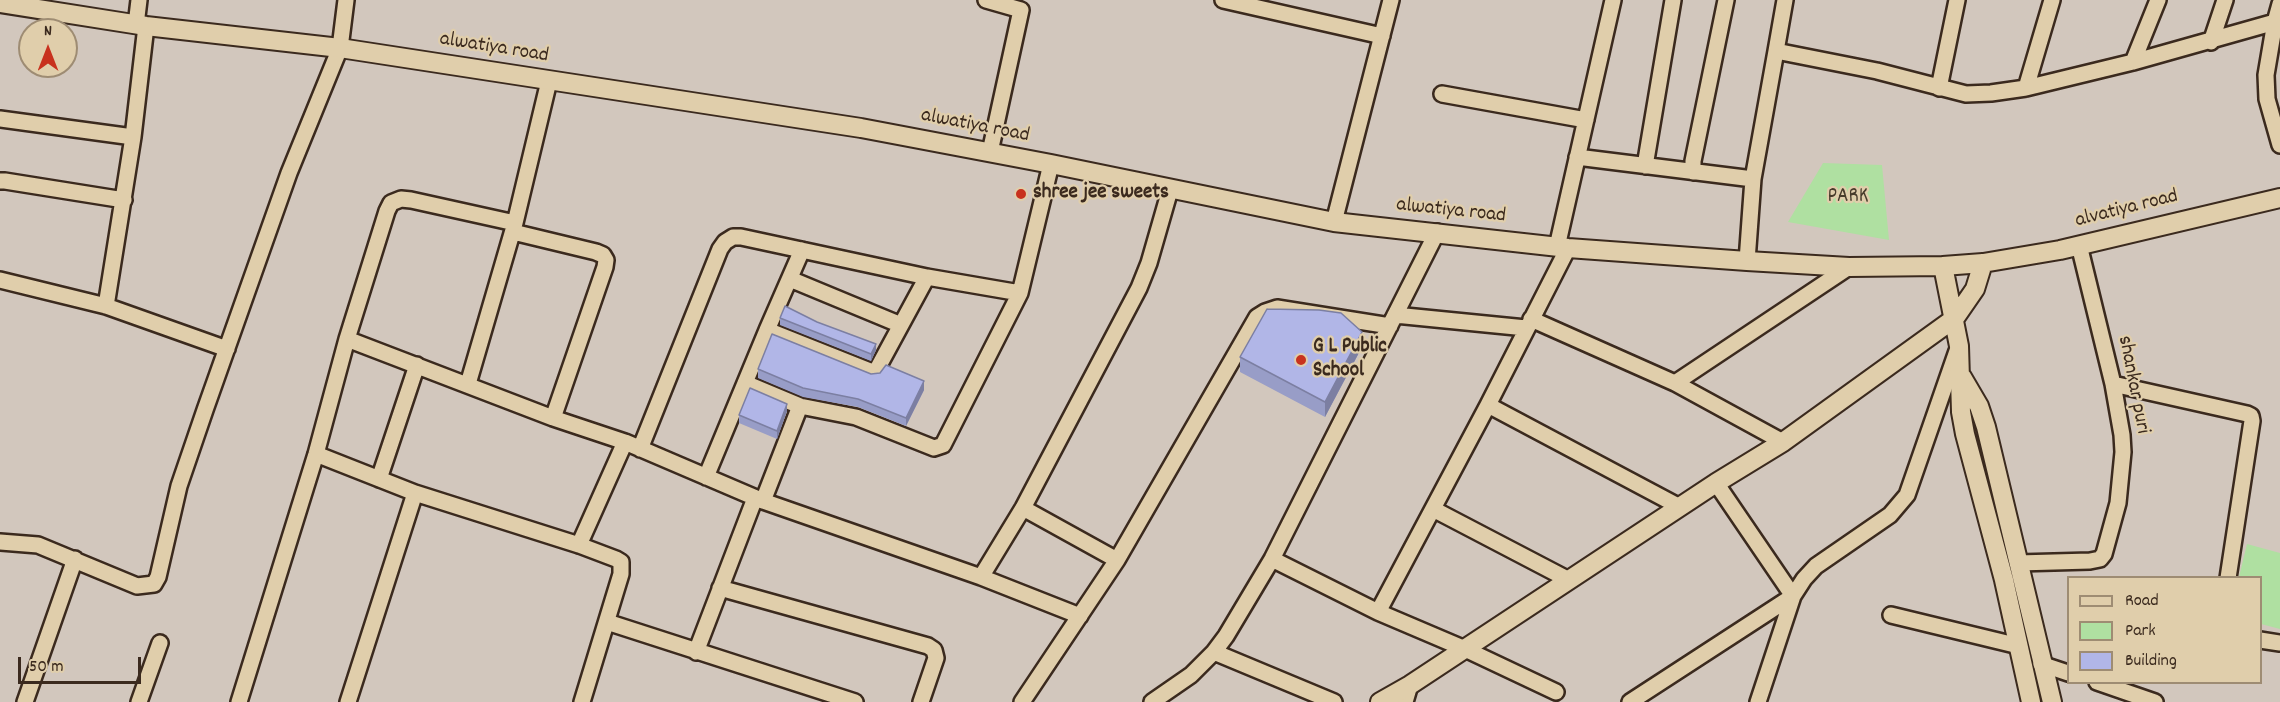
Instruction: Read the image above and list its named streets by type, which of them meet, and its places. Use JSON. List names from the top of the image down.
{
  "streets": {
    "street": ["alwatiya road", "alvatiya road", "shankar puri"]
  },
  "crossings": [
    ["alwatiya road", "alvatiya road"],
    ["alvatiya road", "shankar puri"]
  ],
  "parks": ["PARK"],
  "places": ["shree jee sweets", "G L Public School"],
  "legend": ["Road", "Park", "Building"],
  "scale_bar": "50 m",
  "north": "top"
}
